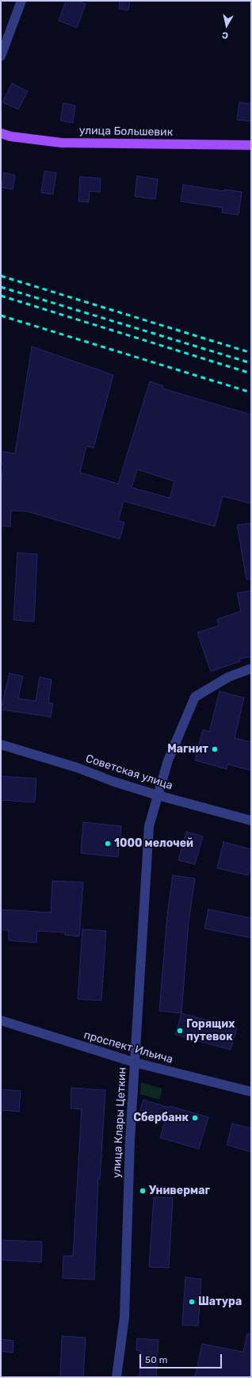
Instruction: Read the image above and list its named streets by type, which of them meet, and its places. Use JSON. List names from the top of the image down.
{
  "streets": {
    "main road": ["улица Большевик"],
    "street": ["Советская улица", "проспект Ильича", "улица Клары Цеткин"]
  },
  "crossings": [
    ["Советская улица", "улица Клары Цеткин"],
    ["проспект Ильича", "улица Клары Цеткин"]
  ],
  "places": [
    "Магнит",
    "1000 мелочей",
    "Горящих путевок",
    "Сбербанк",
    "Универмаг",
    "Шатура"
  ],
  "scale_bar": "50 m",
  "north": "bottom"
}
